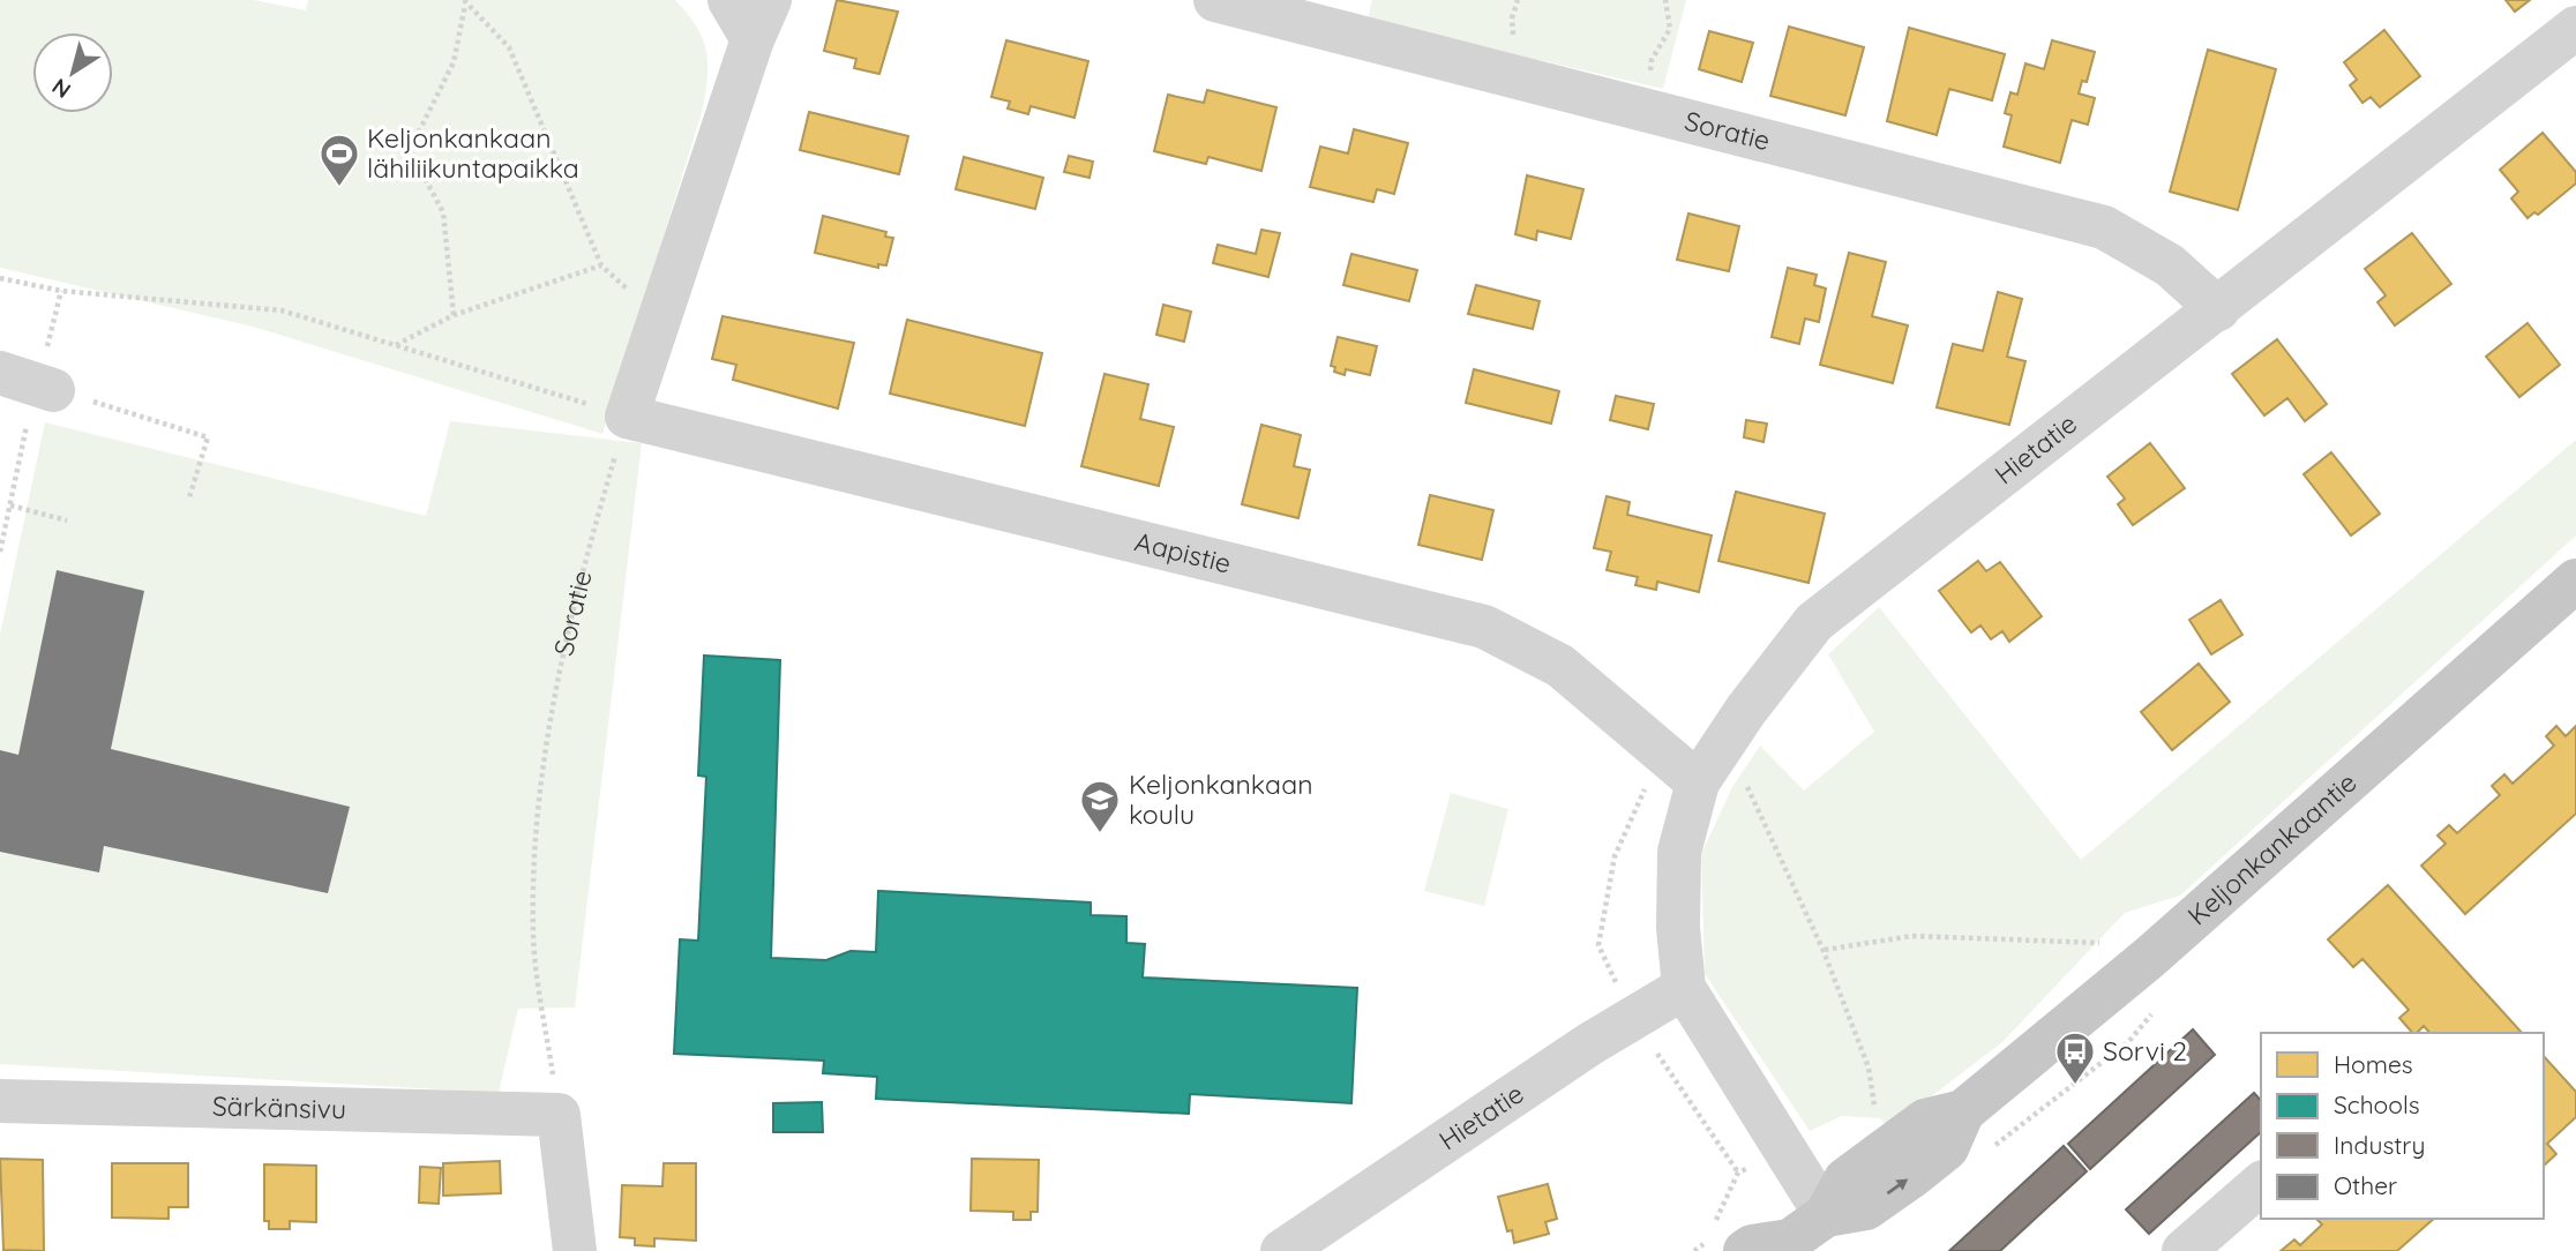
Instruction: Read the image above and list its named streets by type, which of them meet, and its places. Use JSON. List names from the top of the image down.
{
  "streets": {
    "main road": ["Keljonkankaantie"],
    "street": [
      "Soratie",
      "Hietatie",
      "Aapistie",
      "Särkänsivu"
    ]
  },
  "crossings": [
    ["Soratie", "Hietatie"],
    ["Soratie", "Aapistie"],
    ["Soratie", "Särkänsivu"],
    ["Hietatie", "Aapistie"],
    ["Hietatie", "Keljonkankaantie"]
  ],
  "places": {
    "sports": ["Keljonkankaan lähiliikuntapaikka"],
    "school or university": ["Keljonkankaan koulu"],
    "bus stop": ["Sorvi 2"]
  },
  "legend": [
    "Homes",
    "Schools",
    "Industry",
    "Other"
  ],
  "north": "bottom left"
}
